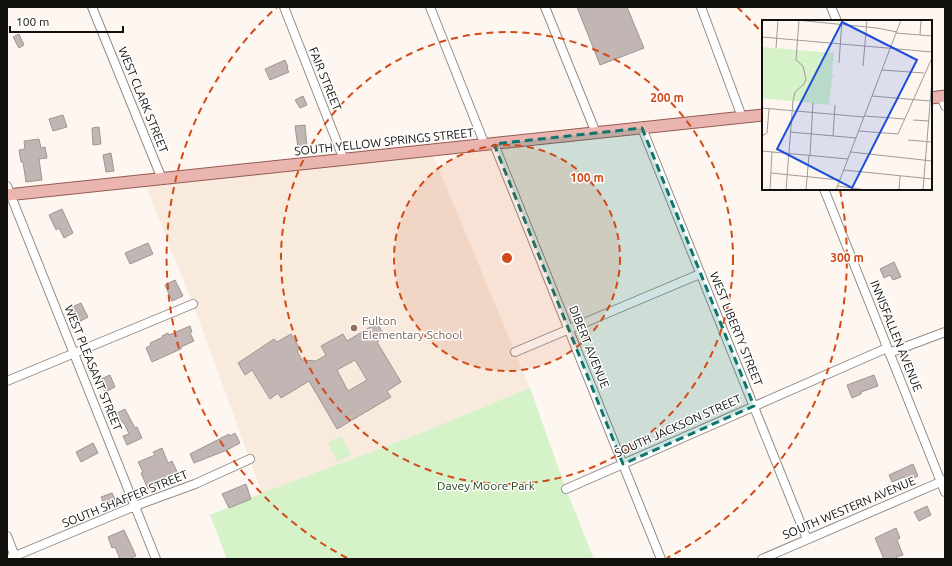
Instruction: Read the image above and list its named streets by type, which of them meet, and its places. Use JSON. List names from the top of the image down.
{
  "streets": {
    "main road": ["SOUTH YELLOW SPRINGS STREET"],
    "street": [
      "FAIR STREET",
      "WEST CLARK STREET",
      "WEST LIBERTY STREET",
      "INNISFALLEN AVENUE",
      "DIBERT AVENUE",
      "WEST PLEASANT STREET",
      "SOUTH JACKSON STREET",
      "SOUTH SHAFFER STREET",
      "SOUTH WESTERN AVENUE"
    ]
  },
  "crossings": [
    ["FAIR STREET", "SOUTH YELLOW SPRINGS STREET"],
    ["WEST CLARK STREET", "SOUTH YELLOW SPRINGS STREET"],
    ["SOUTH YELLOW SPRINGS STREET", "WEST LIBERTY STREET"],
    ["SOUTH YELLOW SPRINGS STREET", "DIBERT AVENUE"],
    ["SOUTH YELLOW SPRINGS STREET", "WEST PLEASANT STREET"],
    ["WEST LIBERTY STREET", "SOUTH JACKSON STREET"],
    ["WEST LIBERTY STREET", "SOUTH WESTERN AVENUE"],
    ["INNISFALLEN AVENUE", "SOUTH JACKSON STREET"],
    ["INNISFALLEN AVENUE", "SOUTH WESTERN AVENUE"],
    ["DIBERT AVENUE", "SOUTH JACKSON STREET"],
    ["WEST PLEASANT STREET", "SOUTH SHAFFER STREET"]
  ],
  "parks": ["Davey Moore Park"],
  "places": ["Fulton Elementary School"],
  "scale_bar": "100 m",
  "rings": ["200 m", "100 m", "300 m"]
}
